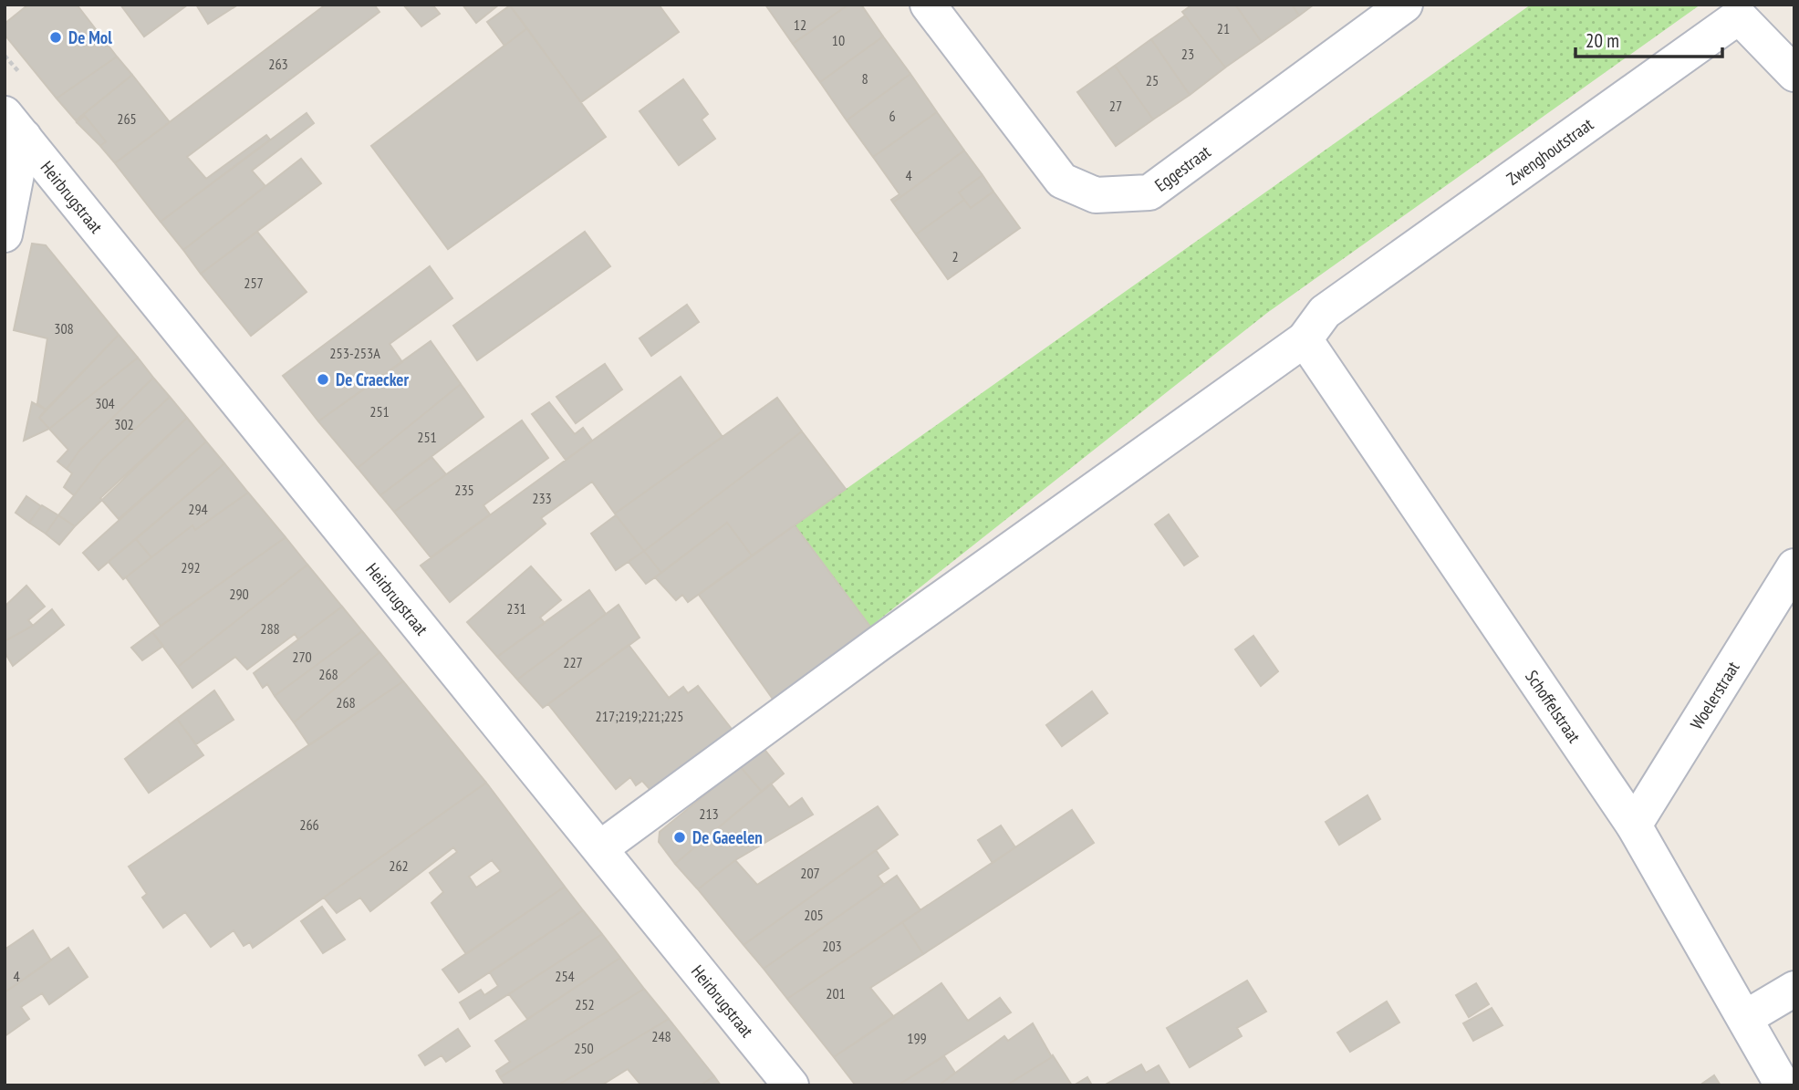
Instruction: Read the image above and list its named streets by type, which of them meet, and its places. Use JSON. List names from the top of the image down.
{
  "streets": {
    "street": [
      "Zwenghoutstraat",
      "Eggestraat",
      "Heirbrugstraat",
      "Woelerstraat",
      "Schoffelstraat"
    ]
  },
  "crossings": [
    ["Zwenghoutstraat", "Schoffelstraat"],
    ["Woelerstraat", "Schoffelstraat"]
  ],
  "places": ["De Mol", "De Craecker", "De Gaeelen"],
  "house_numbers": [
    "12",
    "21",
    "10",
    "23",
    "263",
    "8",
    "25",
    "27",
    "6",
    "265",
    "4",
    "2",
    "257",
    "308",
    "253-253A",
    "304",
    "251",
    "302",
    "251",
    "235",
    "233",
    "294",
    "292",
    "290",
    "231",
    "288",
    "270",
    "227",
    "268",
    "268",
    "217;219;221;225",
    "213",
    "266",
    "262",
    "207",
    "205",
    "203",
    "4",
    "254",
    "201",
    "252",
    "248",
    "199",
    "250"
  ],
  "scale_bar": "20 m"
}
